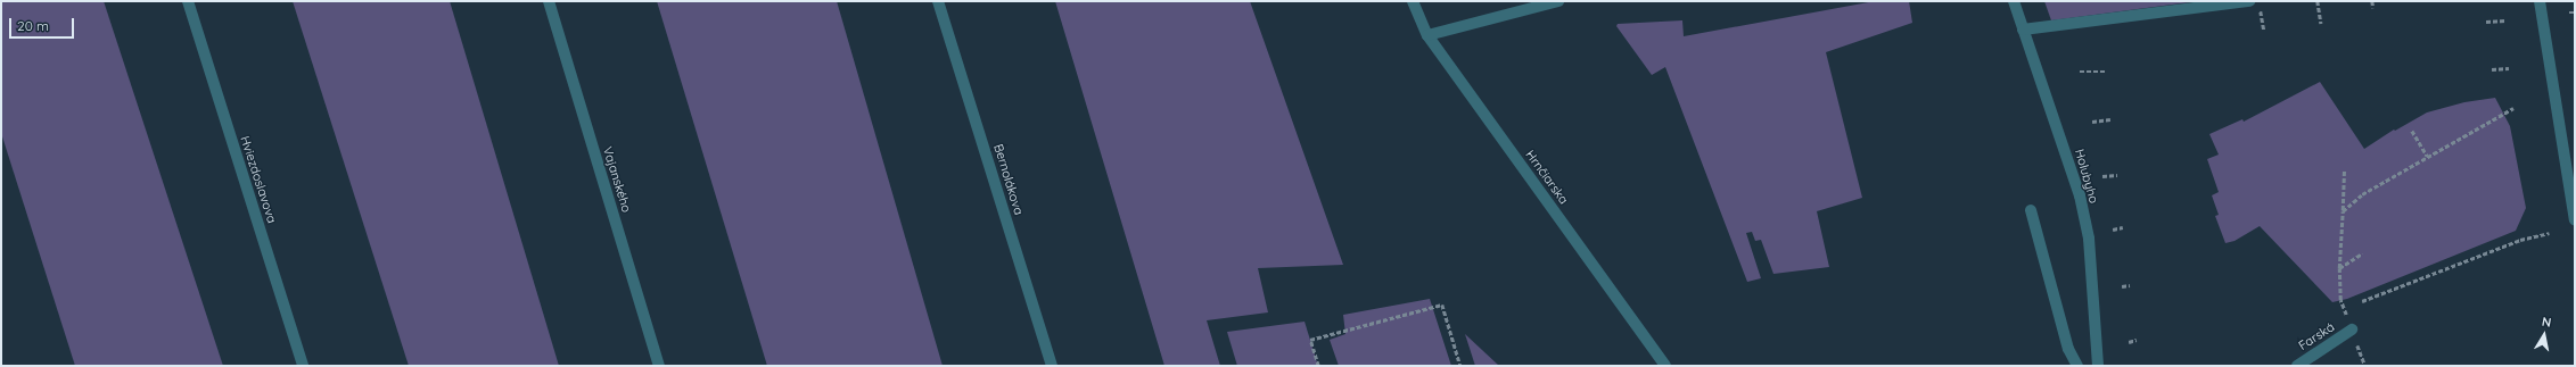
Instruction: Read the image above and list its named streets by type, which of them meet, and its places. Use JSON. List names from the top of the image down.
{
  "streets": {
    "street": [
      "Holubyho",
      "Hrnčiarska",
      "Hviezdoslavova",
      "Vajanského",
      "Bernolákova",
      "Farská"
    ]
  },
  "scale_bar": "20 m",
  "north": "top"
}
